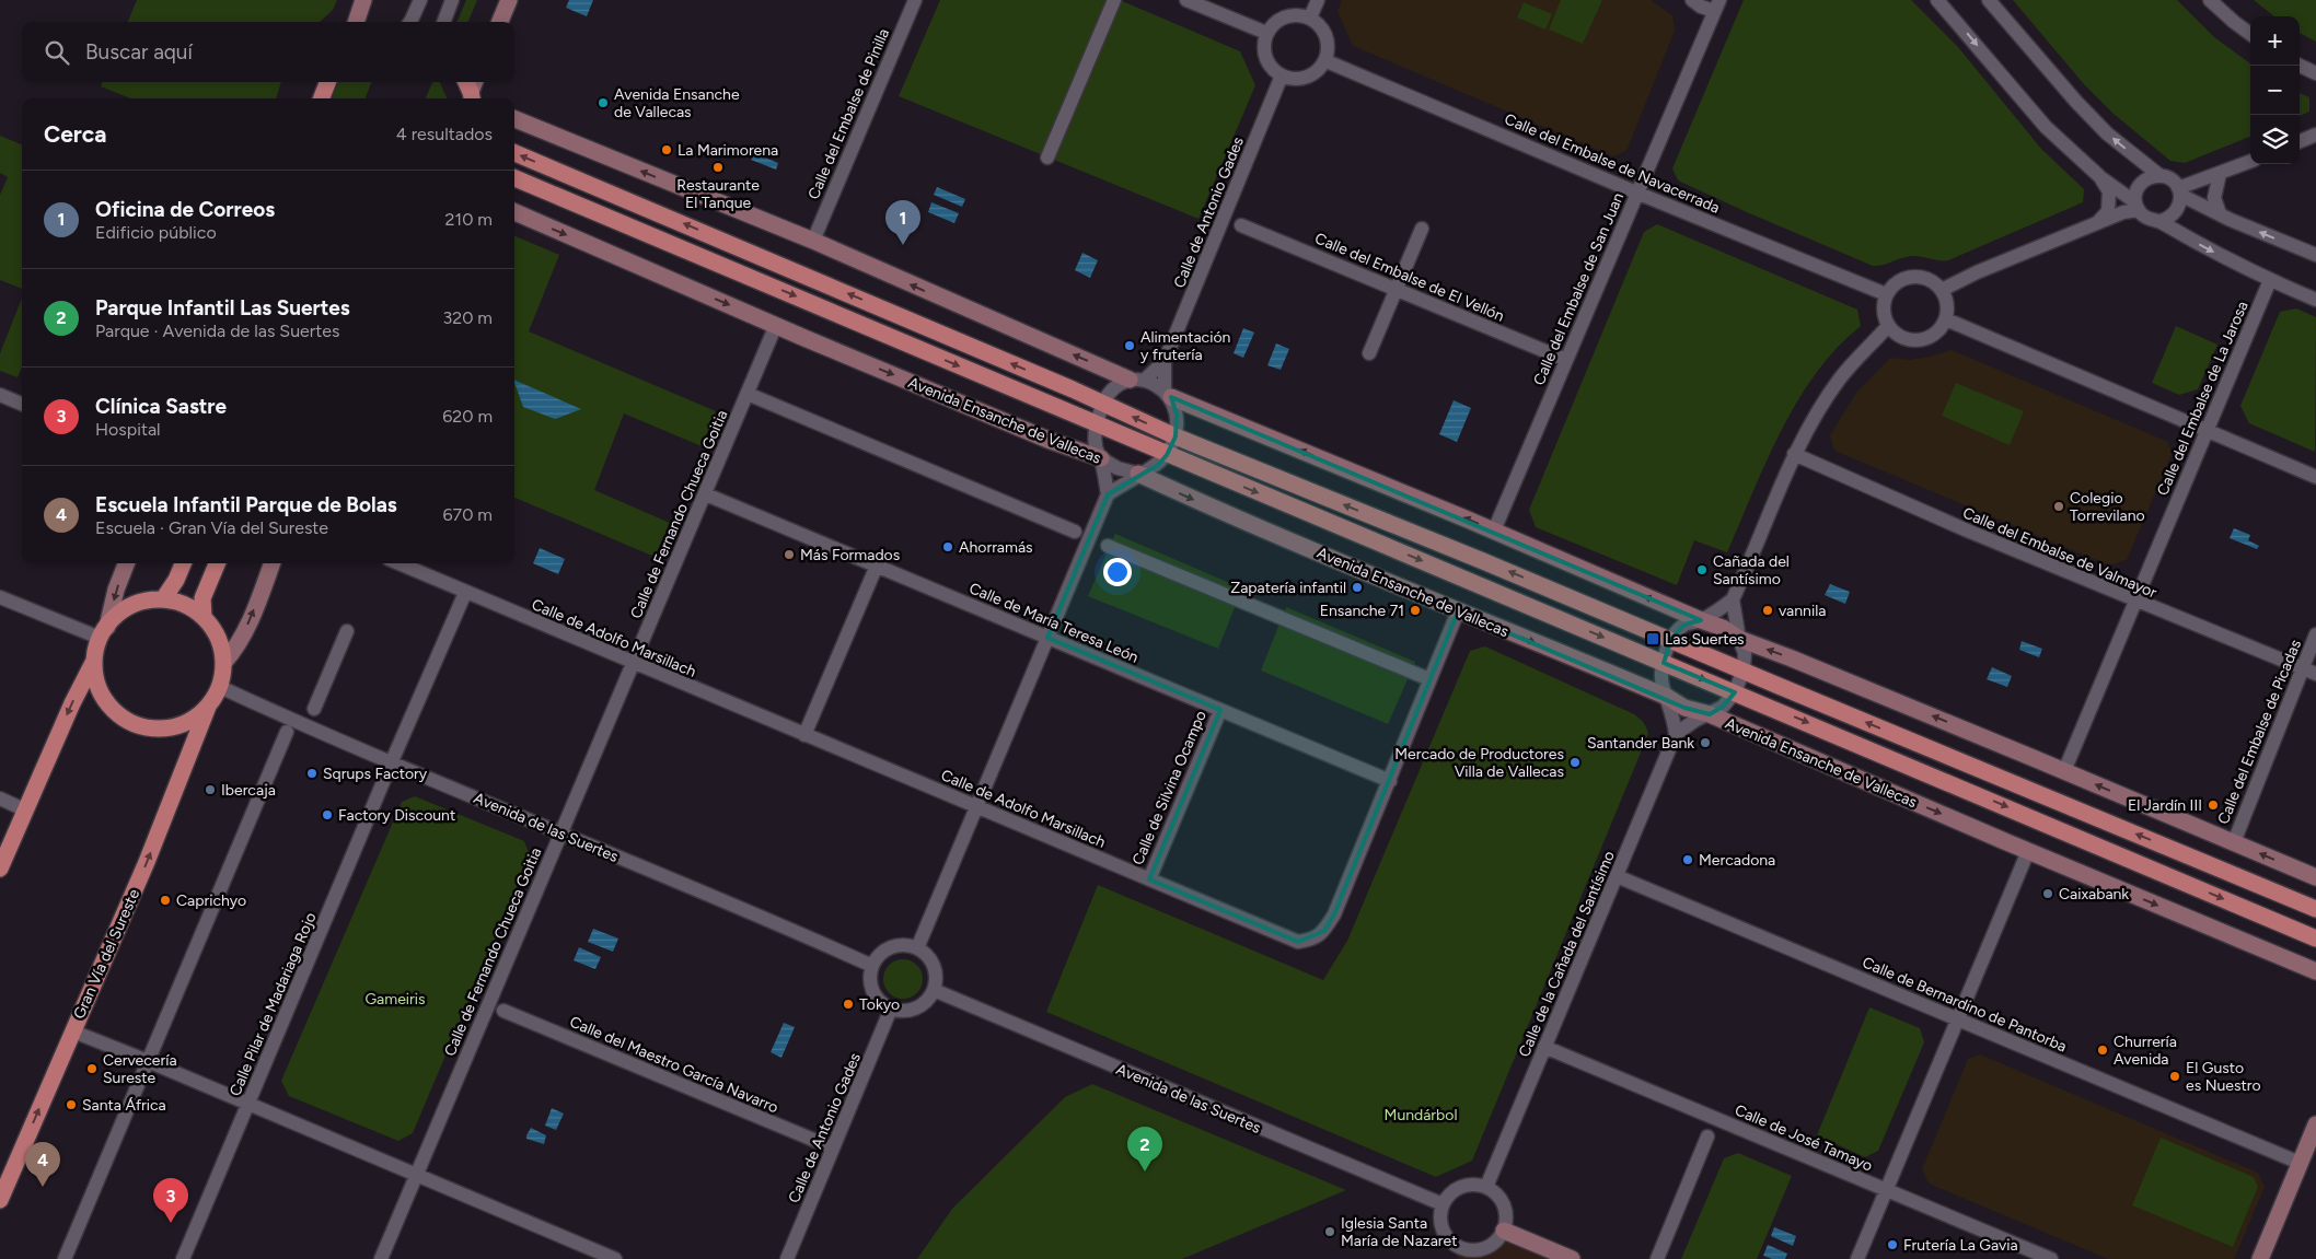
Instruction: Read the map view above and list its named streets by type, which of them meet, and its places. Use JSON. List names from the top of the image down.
{
  "streets": {
    "main road": ["Avenida Ensanche de Vallecas", "Gran Vía del Sureste"],
    "street": [
      "Calle del Embalse de Pinilla",
      "Calle del Embalse de Navacerrada",
      "Calle de Antonio Gades",
      "Calle del Embalse de El Vellón",
      "Calle del Embalse de San Juan",
      "Calle del Embalse de La Jarosa",
      "Calle de Fernando Chueca Goitia",
      "Calle del Embalse de Valmayor",
      "Calle de María Teresa León",
      "Calle de Adolfo Marsillach",
      "Calle del Embalse de Picadas",
      "Calle de Silvina Ocampo",
      "Avenida de las Suertes",
      "Calle de la Cañada del Santísimo",
      "Calle Pilar de Madariaga Rojo",
      "Calle de Bernardino de Pantorba",
      "Calle del Maestro García Navarro",
      "Calle de José Tamayo"
    ]
  },
  "crossings": [
    ["Calle del Embalse de Navacerrada", "Calle de Antonio Gades"],
    ["Calle del Embalse de Navacerrada", "Calle del Embalse de San Juan"],
    ["Calle de Antonio Gades", "Avenida Ensanche de Vallecas"],
    ["Calle de Antonio Gades", "Avenida de las Suertes"],
    ["Calle de Antonio Gades", "Calle del Maestro García Navarro"],
    ["Calle del Embalse de El Vellón", "Calle del Embalse de San Juan"],
    ["Calle del Embalse de La Jarosa", "Calle del Embalse de Valmayor"],
    ["Avenida Ensanche de Vallecas", "Calle de Fernando Chueca Goitia"],
    ["Avenida Ensanche de Vallecas", "Calle de Adolfo Marsillach"],
    ["Calle de Fernando Chueca Goitia", "Calle de María Teresa León"],
    ["Calle de Fernando Chueca Goitia", "Calle de Adolfo Marsillach"],
    ["Calle de Fernando Chueca Goitia", "Avenida de las Suertes"],
    ["Calle del Embalse de Valmayor", "Calle del Embalse de Picadas"],
    ["Calle de María Teresa León", "Calle de Adolfo Marsillach"],
    ["Calle de María Teresa León", "Calle de Silvina Ocampo"],
    ["Calle de Adolfo Marsillach", "Calle de Silvina Ocampo"],
    ["Calle de Adolfo Marsillach", "Calle Pilar de Madariaga Rojo"],
    ["Avenida de las Suertes", "Gran Vía del Sureste"],
    ["Avenida de las Suertes", "Calle de la Cañada del Santísimo"],
    ["Avenida de las Suertes", "Calle Pilar de Madariaga Rojo"],
    ["Calle de la Cañada del Santísimo", "Calle de Bernardino de Pantorba"],
    ["Calle de la Cañada del Santísimo", "Calle de José Tamayo"]
  ],
  "parks": ["Gameiris", "Mundárbol"],
  "places": {
    "other": [
      "Avenida Ensanche de Vallecas",
      "La Marimorena",
      "Restaurante El Tanque",
      "Alimentación y frutería",
      "Colegio Torrevilano",
      "Ahorramás",
      "Más Formados",
      "Cañada del Santísimo",
      "Zapatería infantil",
      "Ensanche 71",
      "vannila",
      "Santander Bank",
      "Mercado de Productores Villa de Vallecas",
      "Sqrups Factory",
      "Ibercaja",
      "El Jardín III",
      "Factory Discount",
      "Mercadona",
      "Caixabank",
      "Caprichyo",
      "Tokyo",
      "Churrería Avenida",
      "Cervecería Sureste",
      "El Gusto es Nuestro",
      "Santa África",
      "Iglesia Santa María de Nazaret",
      "Frutería La Gavia"
    ],
    "transit": ["Las Suertes"]
  },
  "page": {
    "map_buttons": ["+", "−"],
    "search": "Buscar aquí",
    "heading": ["Cerca", "4 resultados"],
    "list": [
      {
        "mark": "1",
        "name": "Oficina de Correos",
        "note": "Edificio público",
        "value": "210 m"
      },
      {
        "mark": "2",
        "name": "Parque Infantil Las Suertes",
        "note": "Parque · Avenida de las Suertes",
        "value": "320 m"
      },
      {
        "mark": "3",
        "name": "Clínica Sastre",
        "note": "Hospital",
        "value": "620 m"
      },
      {
        "mark": "4",
        "name": "Escuela Infantil Parque de Bolas",
        "note": "Escuela · Gran Vía del Sureste",
        "value": "670 m"
      }
    ],
    "pins": [
      "1",
      "2",
      "4",
      "3"
    ]
  }
}
